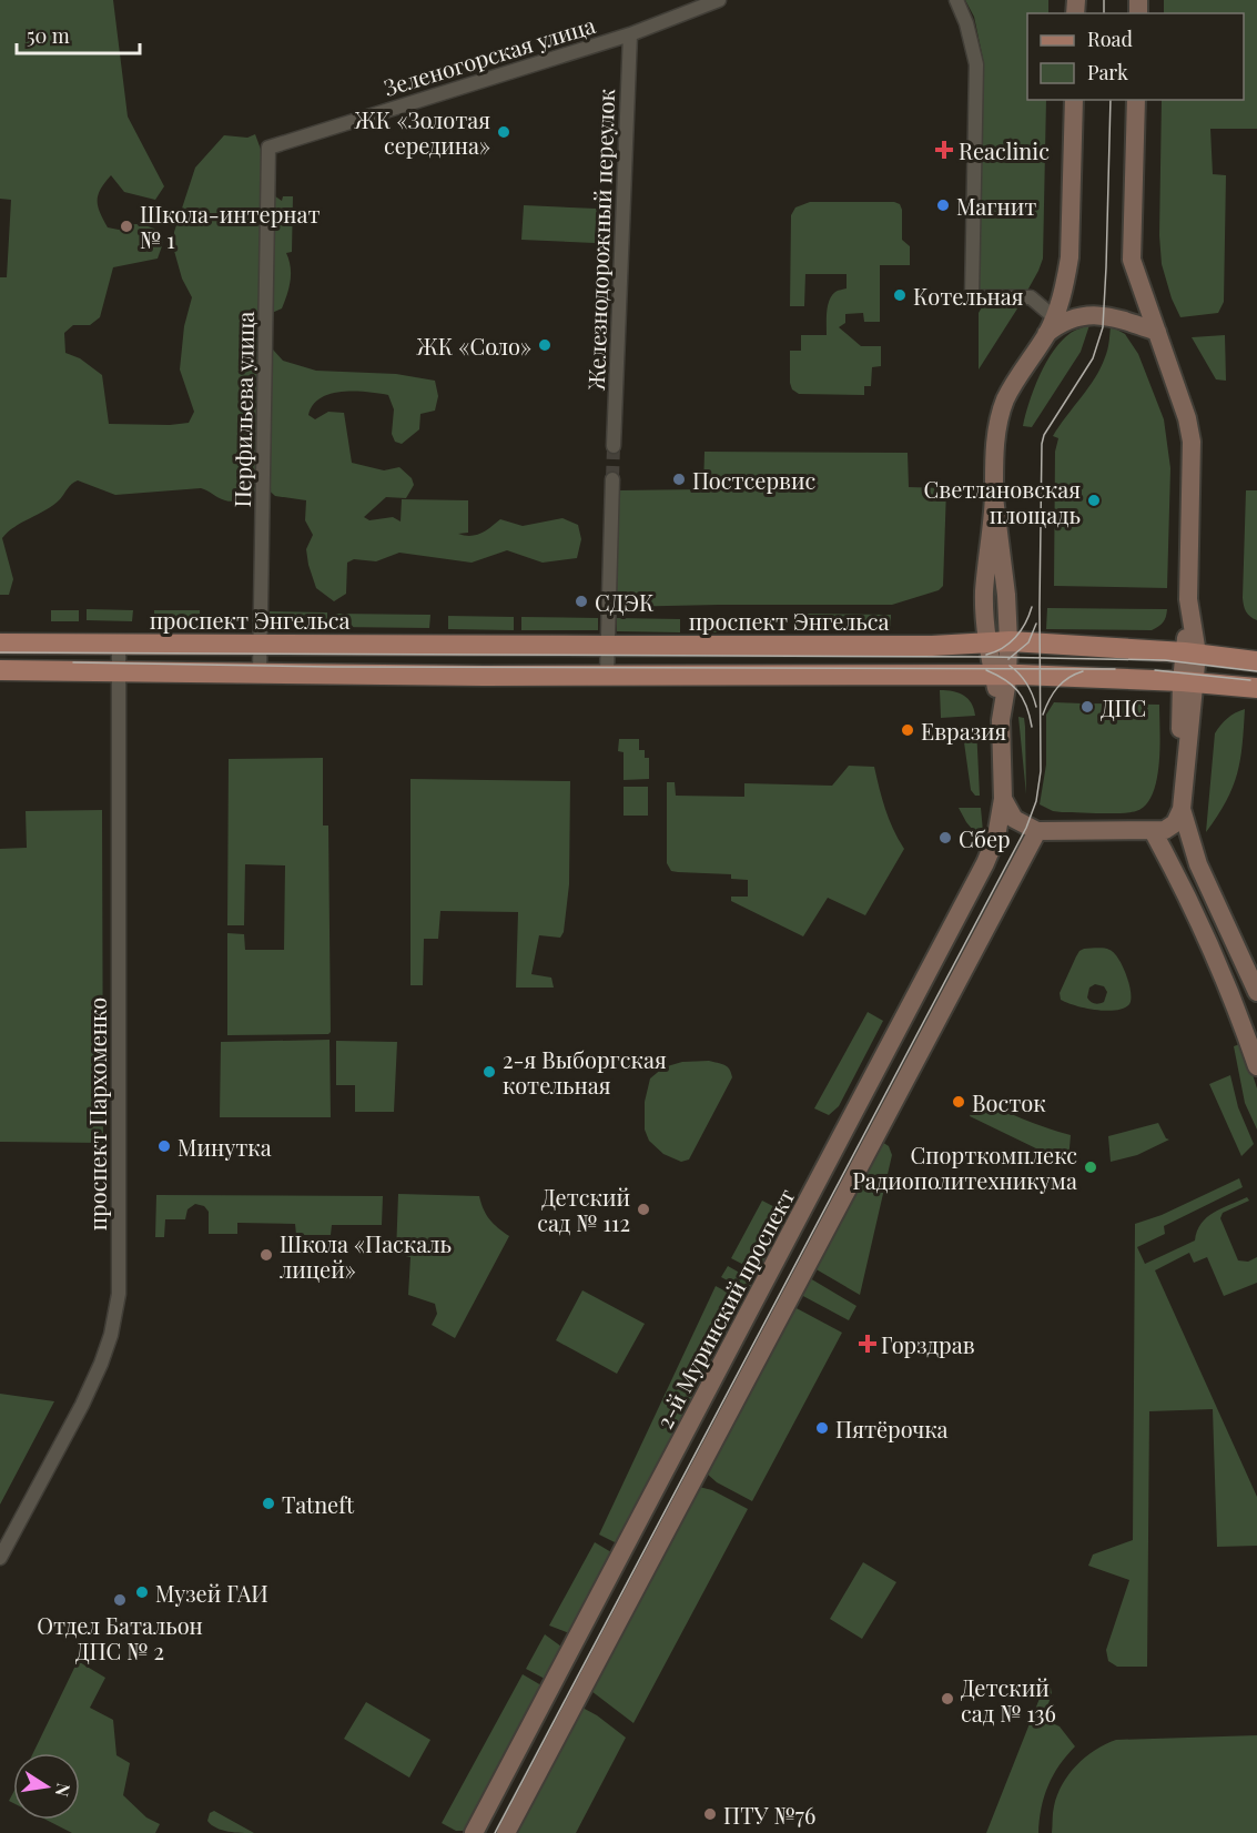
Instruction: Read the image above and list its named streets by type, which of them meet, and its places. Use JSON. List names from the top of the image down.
{
  "streets": {
    "main road": ["проспект Энгельса", "2-й Муринский проспект"],
    "street": [
      "Зеленогорская улица",
      "Железнодорожный переулок",
      "Перфильева улица",
      "проспект Пархоменко"
    ]
  },
  "crossings": [
    ["Зеленогорская улица", "Железнодорожный переулок"],
    ["Зеленогорская улица", "Перфильева улица"],
    ["Перфильева улица", "проспект Энгельса"],
    ["проспект Энгельса", "проспект Пархоменко"]
  ],
  "places": {
    "other": [
      "ЖК «Золотая середина»",
      "Магнит",
      "Школа-интернат № 1",
      "Котельная",
      "ЖК «Соло»",
      "Постсервис",
      "Светлановская площадь",
      "СДЭК",
      "ДПС",
      "Евразия",
      "Сбер",
      "2-я Выборгская котельная",
      "Восток",
      "Минутка",
      "Спорткомплекс Радиополитехникума",
      "Детский сад № 112",
      "Школа «Паскаль лицей»",
      "Пятёрочка",
      "Tatneft",
      "Музей ГАИ",
      "Отдел Батальон ДПС № 2",
      "Детский сад № 136",
      "ПТУ №76"
    ],
    "health": ["Reaclinic", "Горздрав"]
  },
  "legend": ["Road", "Park"],
  "scale_bar": "50 m",
  "north": "right"
}
